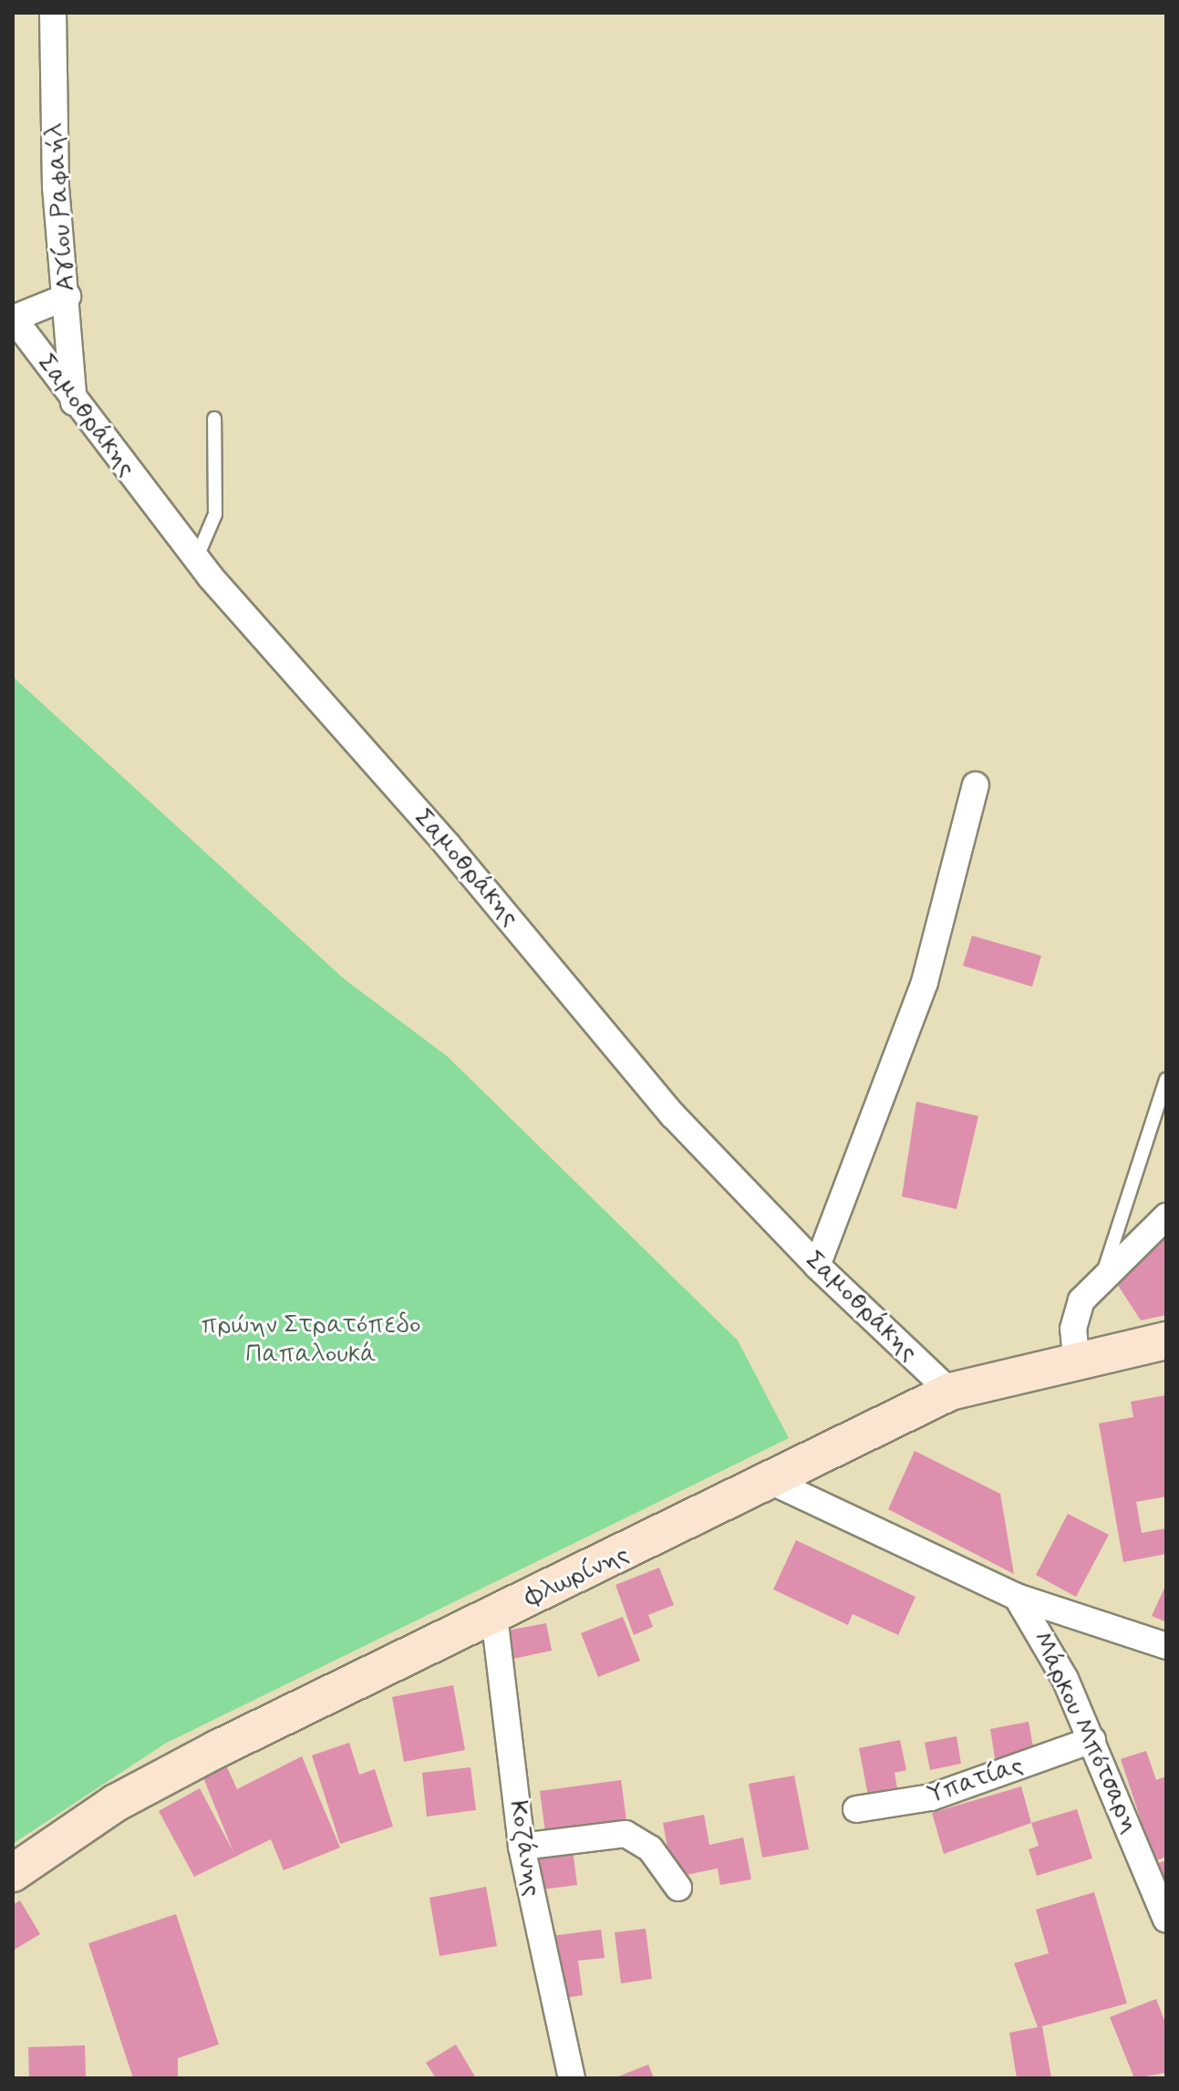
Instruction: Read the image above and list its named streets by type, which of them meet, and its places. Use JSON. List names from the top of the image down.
{
  "streets": {
    "main road": ["Φλωρίνης"],
    "street": [
      "Αγίου Ραφαήλ",
      "Σαμοθράκης",
      "Μάρκου Μπότσαρη",
      "Υπατίας",
      "Κοζάνης"
    ]
  },
  "crossings": [
    ["Αγίου Ραφαήλ", "Σαμοθράκης"],
    ["Σαμοθράκης", "Φλωρίνης"],
    ["Φλωρίνης", "Κοζάνης"],
    ["Μάρκου Μπότσαρη", "Υπατίας"]
  ],
  "parks": ["πρώην Στρατόπεδο Παπαλουκά"]
}
